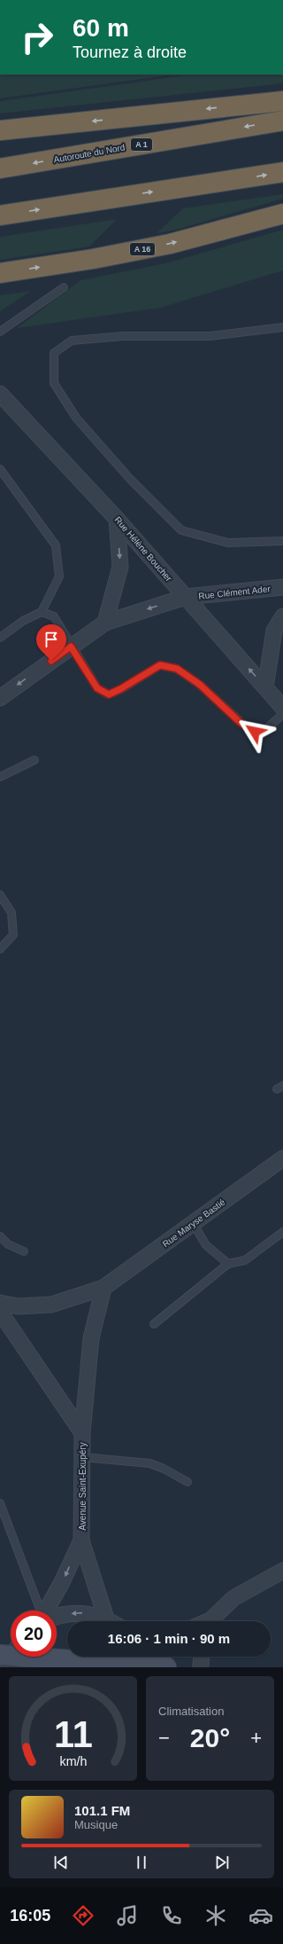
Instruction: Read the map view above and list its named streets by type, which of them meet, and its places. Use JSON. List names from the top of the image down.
{
  "streets": {
    "highway": ["A 1", "Autoroute du Nord", "A 16"],
    "street": [
      "Rue Hélène Boucher",
      "Rue Clément Ader",
      "Rue Maryse Bastié",
      "Avenue Saint-Exupéry"
    ]
  },
  "crossings": [
    ["Rue Hélène Boucher", "Rue Clément Ader"]
  ],
  "one_way": ["Rue Clément Ader"],
  "page": {
    "turn": ["60 m", "Tournez à droite"],
    "limit": "20",
    "trip": "16:06 · 1 min · 90 m",
    "tile": "Climatisation",
    "heat": ["−", "20°", "+"],
    "song": ["101.1 FM", "Musique"],
    "tabs": "16:05",
    "gauge": ["11", "km/h"]
  }
}
